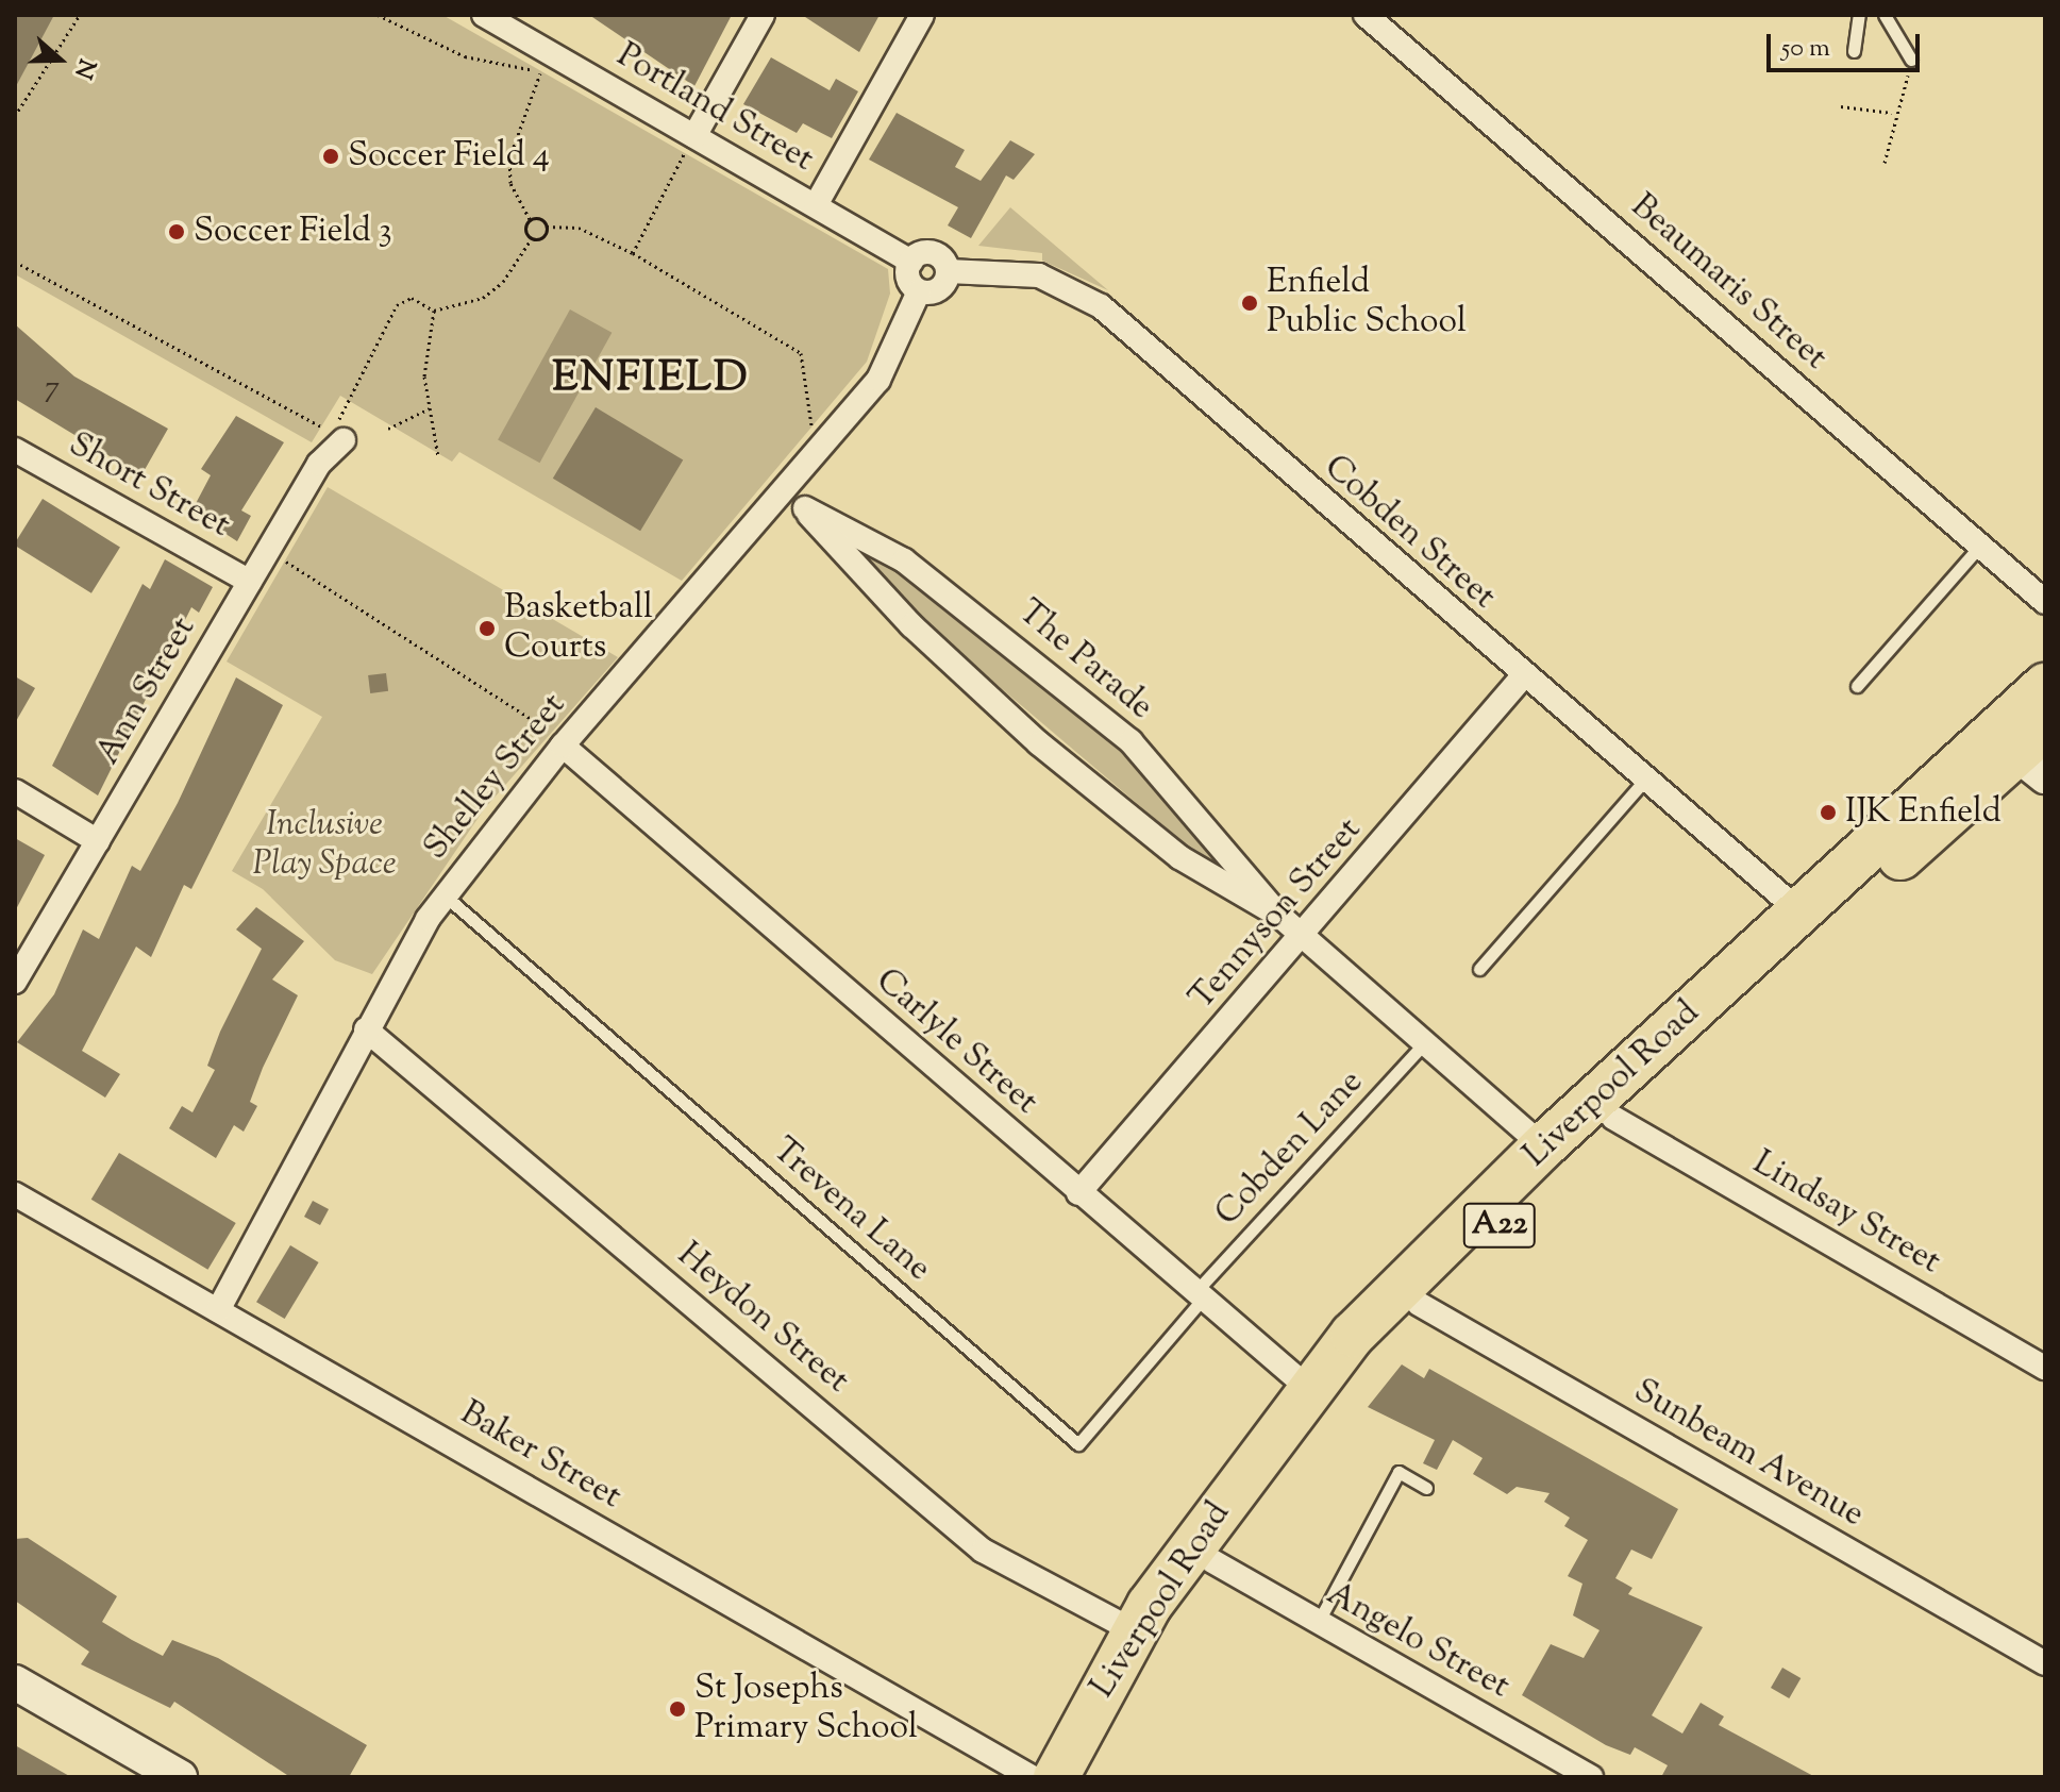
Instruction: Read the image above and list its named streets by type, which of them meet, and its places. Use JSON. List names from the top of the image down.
{
  "streets": {
    "highway": ["Liverpool Road", "A22"],
    "street": [
      "Portland Street",
      "Beaumaris Street",
      "Short Street",
      "Cobden Street",
      "The Parade",
      "Ann Street",
      "Shelley Street",
      "Tennyson Street",
      "Carlyle Street",
      "Lindsay Street",
      "Heydon Street",
      "Sunbeam Avenue",
      "Baker Street",
      "Angelo Street"
    ],
    "lane": ["Cobden Lane", "Trevena Lane"]
  },
  "crossings": [
    ["Portland Street", "Cobden Street"],
    ["Portland Street", "Shelley Street"],
    ["Short Street", "Ann Street"],
    ["Cobden Street", "Shelley Street"],
    ["Cobden Street", "Tennyson Street"],
    ["Cobden Street", "Liverpool Road"],
    ["The Parade", "Shelley Street"],
    ["The Parade", "Tennyson Street"],
    ["The Parade", "Liverpool Road"],
    ["The Parade", "Cobden Lane"],
    ["Shelley Street", "Carlyle Street"],
    ["Shelley Street", "Trevena Lane"],
    ["Shelley Street", "Heydon Street"],
    ["Shelley Street", "Baker Street"],
    ["Tennyson Street", "Carlyle Street"],
    ["Carlyle Street", "Liverpool Road"],
    ["Carlyle Street", "Cobden Lane"],
    ["Carlyle Street", "Trevena Lane"],
    ["Liverpool Road", "Lindsay Street"],
    ["Liverpool Road", "Heydon Street"],
    ["Liverpool Road", "Sunbeam Avenue"],
    ["Liverpool Road", "Angelo Street"],
    ["Cobden Lane", "Trevena Lane"]
  ],
  "districts": ["ENFIELD"],
  "parks": ["Inclusive Play Space"],
  "places": [
    "Soccer Field 4",
    "Soccer Field 3",
    "Enfield Public School",
    "Basketball Courts",
    "IJK Enfield",
    "St Josephs Primary School"
  ],
  "house_numbers": ["7"],
  "scale_bar": "50 m",
  "north": "right"
}
